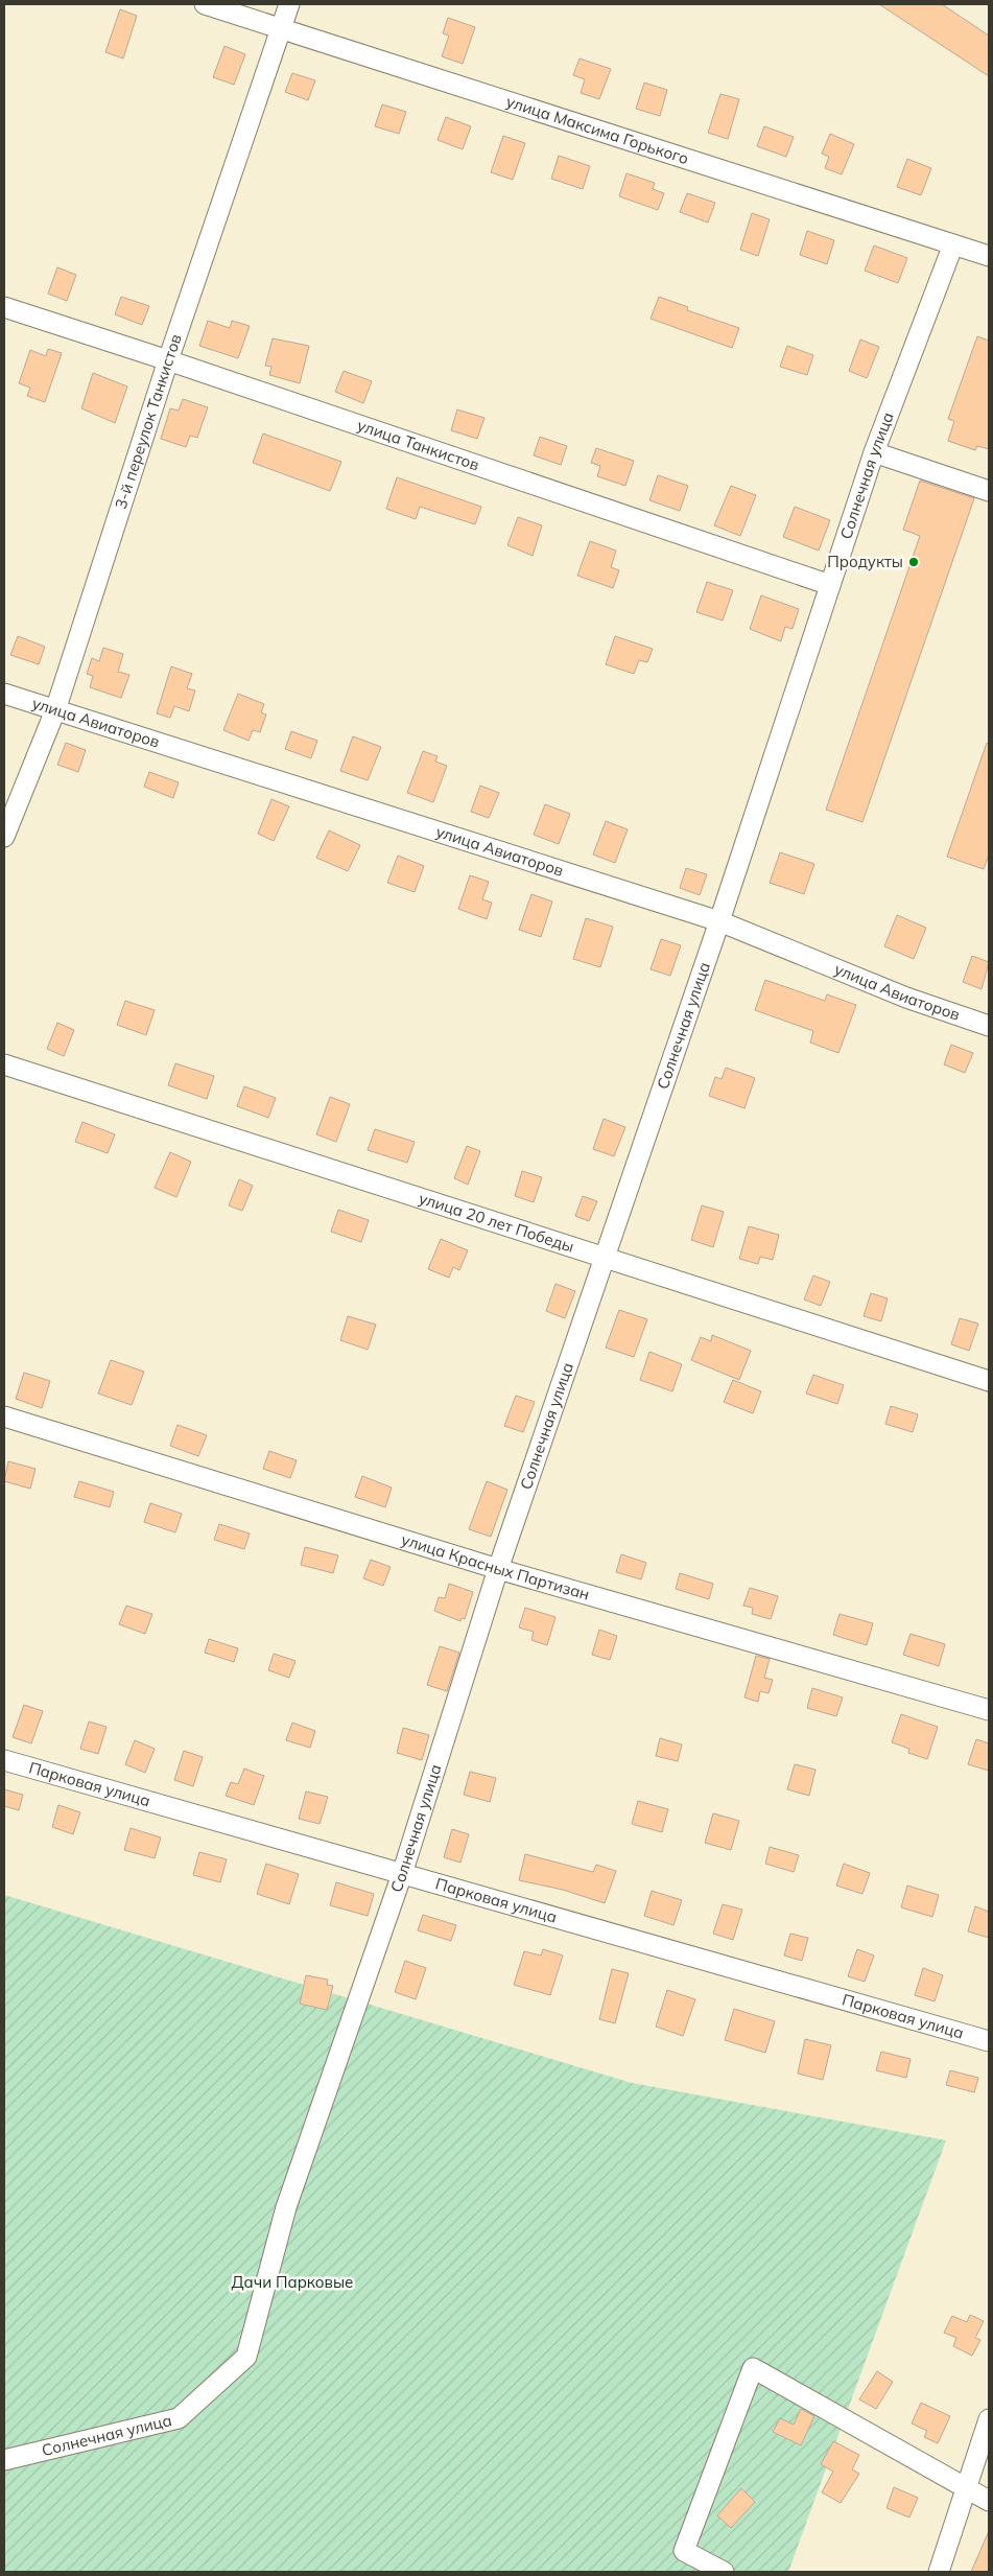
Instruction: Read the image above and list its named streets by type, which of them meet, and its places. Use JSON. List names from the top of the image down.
{
  "streets": {
    "street": [
      "улица Максима Горького",
      "3-й переулок Танкистов",
      "улица Танкистов",
      "Солнечная улица",
      "улица Авиаторов",
      "улица 20 лет Победы",
      "улица Красных Партизан",
      "Парковая улица"
    ]
  },
  "crossings": [
    ["улица Максима Горького", "3-й переулок Танкистов"],
    ["улица Максима Горького", "Солнечная улица"],
    ["3-й переулок Танкистов", "улица Танкистов"],
    ["3-й переулок Танкистов", "улица Авиаторов"],
    ["улица Танкистов", "Солнечная улица"],
    ["Солнечная улица", "улица Авиаторов"],
    ["Солнечная улица", "улица 20 лет Победы"],
    ["Солнечная улица", "улица Красных Партизан"],
    ["Солнечная улица", "Парковая улица"]
  ],
  "parks": ["Дачи Парковые"],
  "places": ["Продукты"]
}
